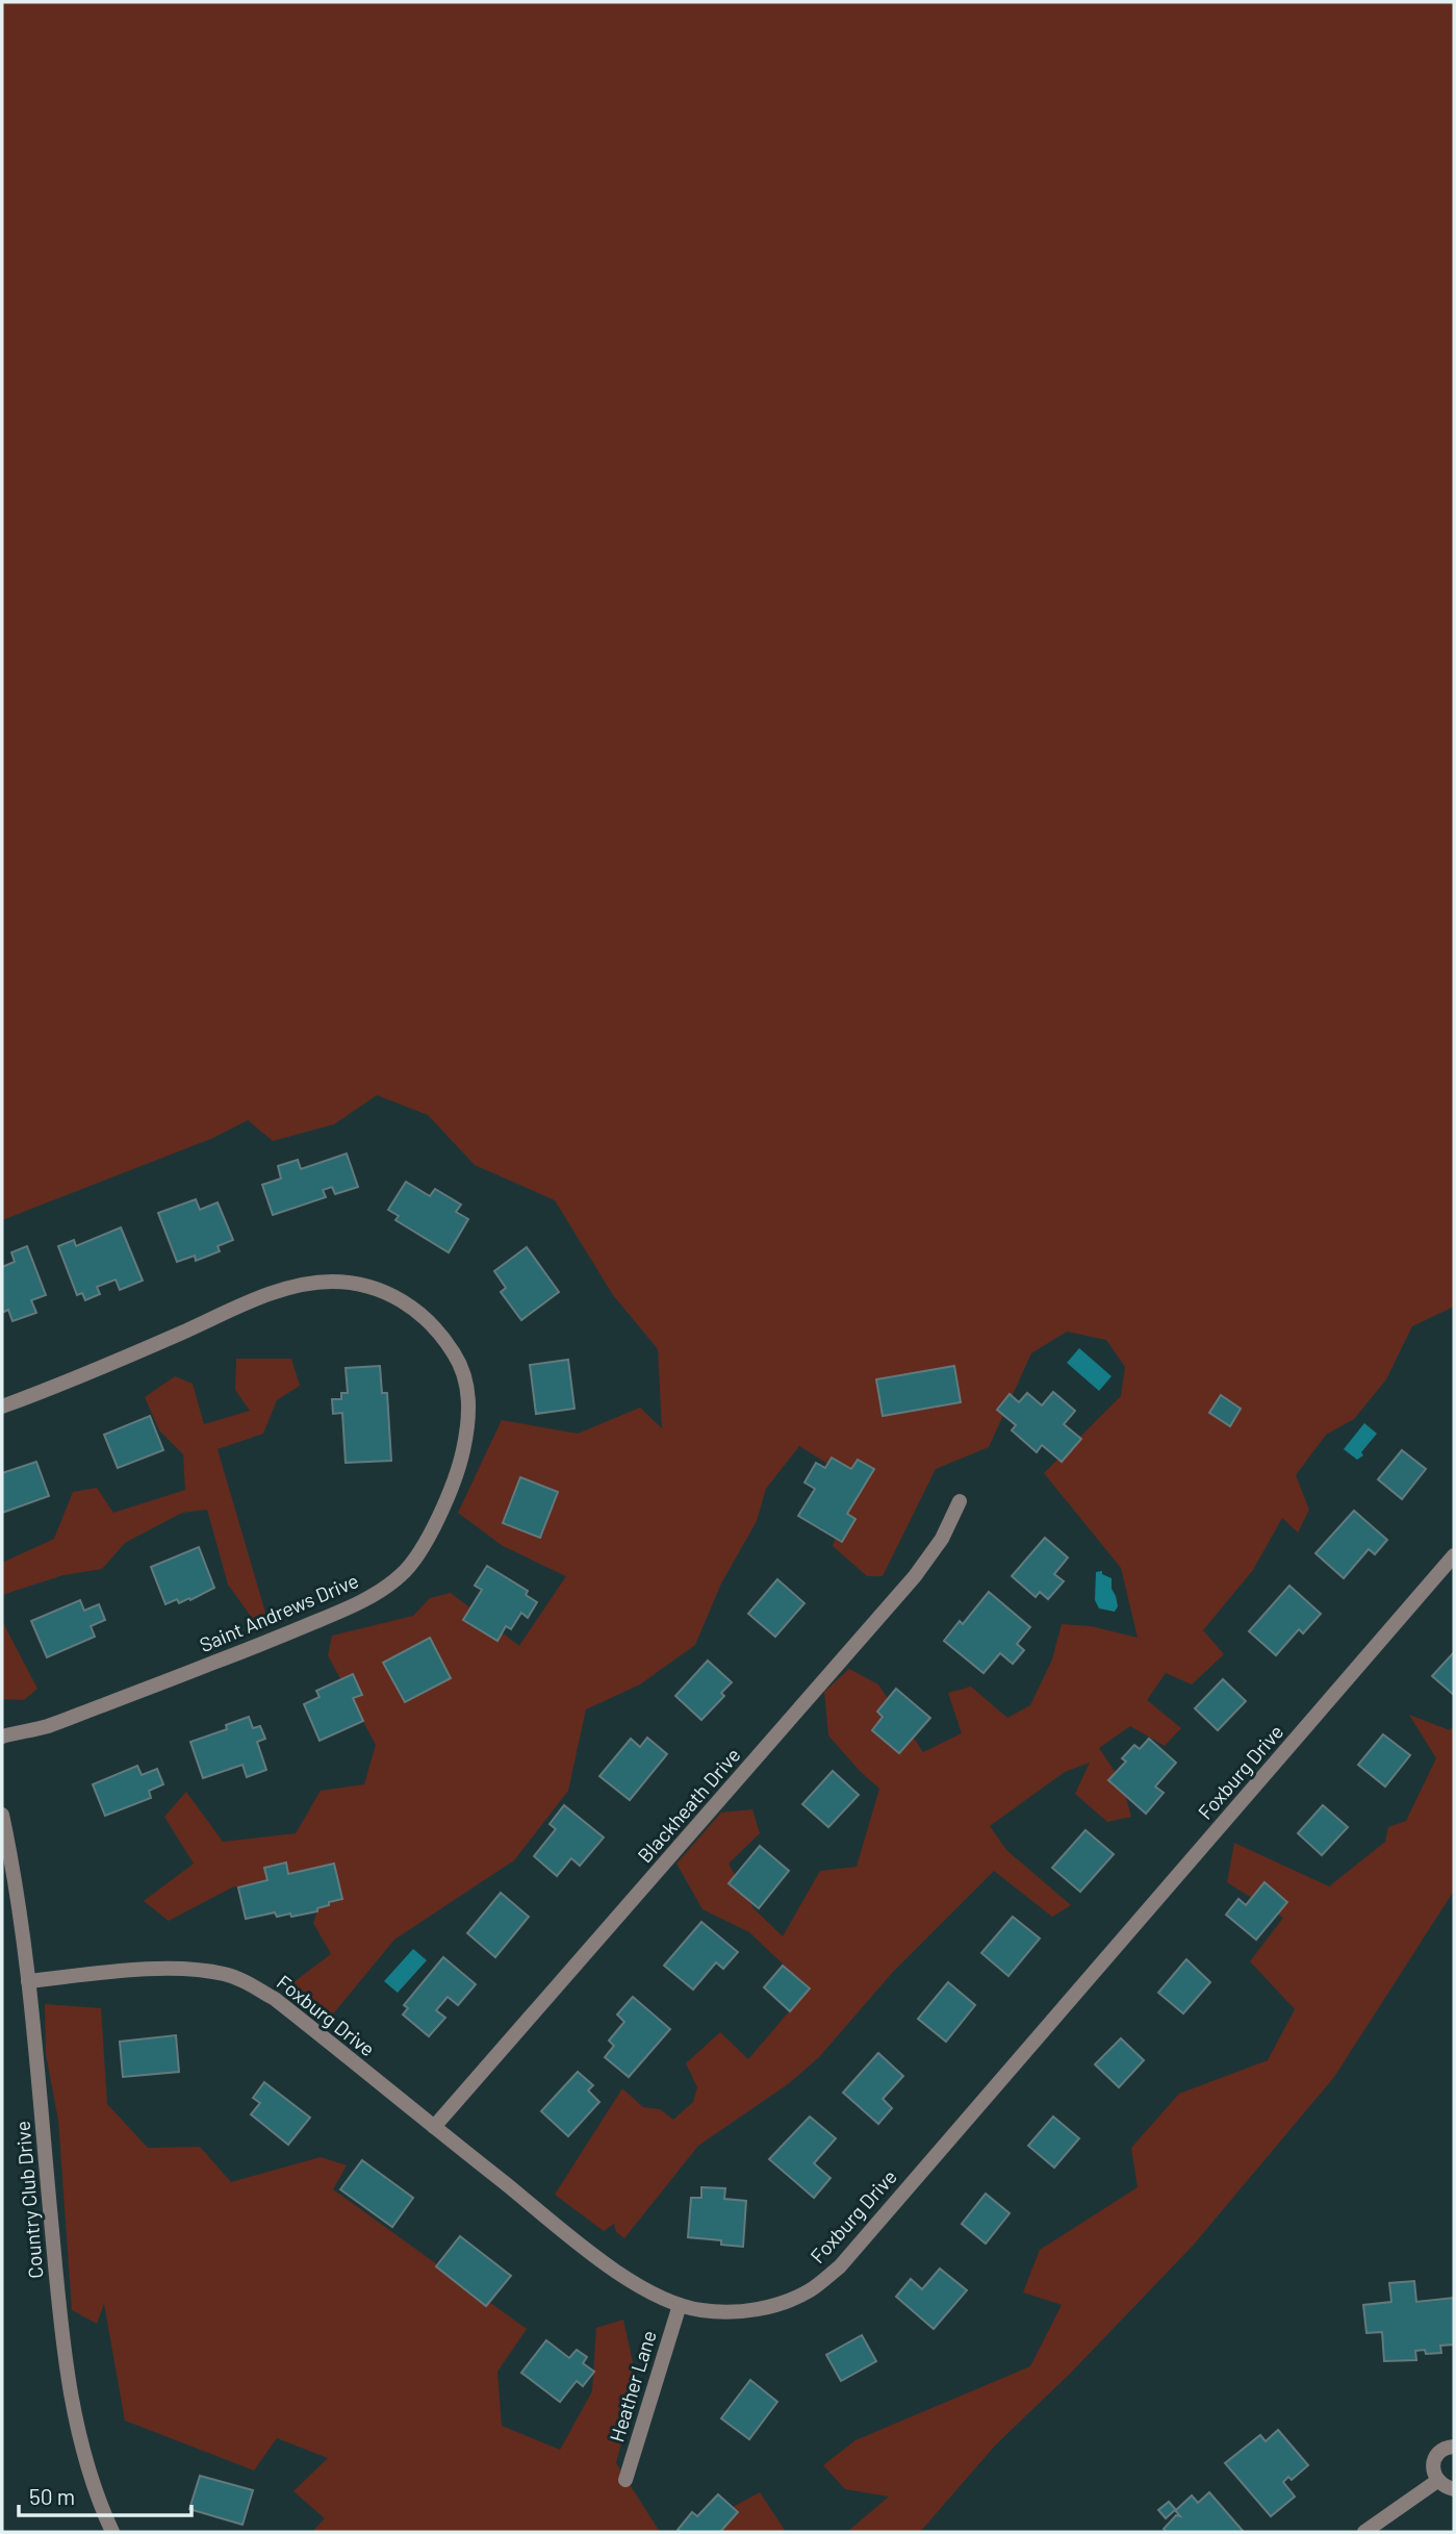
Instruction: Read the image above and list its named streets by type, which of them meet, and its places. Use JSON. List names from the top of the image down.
{
  "streets": {
    "street": [
      "Saint Andrews Drive",
      "Foxburg Drive",
      "Blackheath Drive",
      "Country Club Drive",
      "Heather Lane"
    ]
  },
  "crossings": [
    ["Foxburg Drive", "Blackheath Drive"],
    ["Foxburg Drive", "Country Club Drive"],
    ["Foxburg Drive", "Heather Lane"]
  ],
  "scale_bar": "50 m"
}
